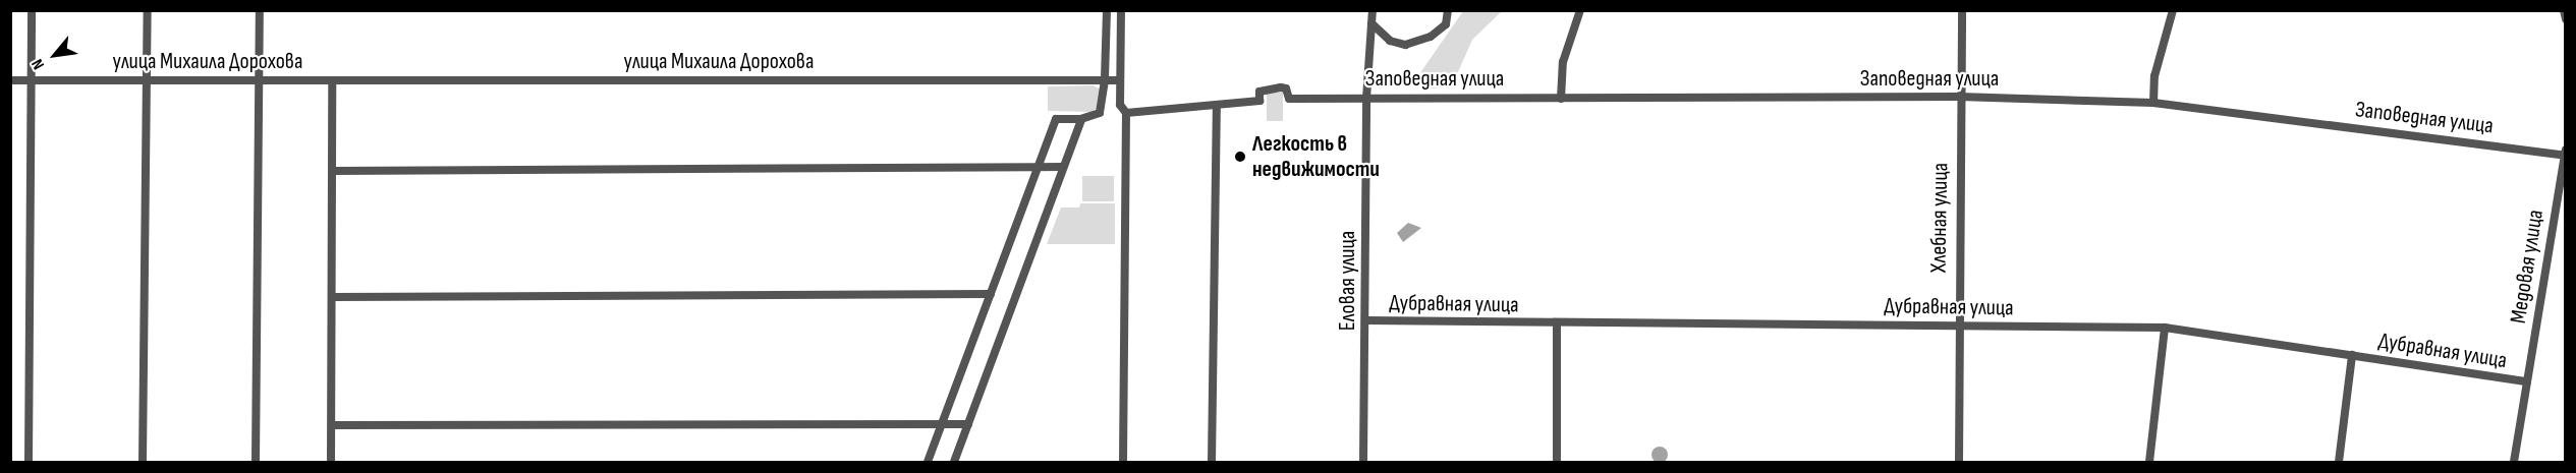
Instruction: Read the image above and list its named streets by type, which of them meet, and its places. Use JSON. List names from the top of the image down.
{
  "streets": {
    "street": [
      "улица Михаила Дорохова",
      "Заповедная улица",
      "Хлебная улица",
      "Медовая улица",
      "Еловая улица",
      "Дубравная улица"
    ]
  },
  "crossings": [
    ["Заповедная улица", "Хлебная улица"],
    ["Заповедная улица", "Медовая улица"],
    ["Заповедная улица", "Еловая улица"],
    ["Хлебная улица", "Дубравная улица"],
    ["Медовая улица", "Дубравная улица"],
    ["Еловая улица", "Дубравная улица"]
  ],
  "places": ["Легкость в недвижимости"],
  "north": "bottom left"
}
